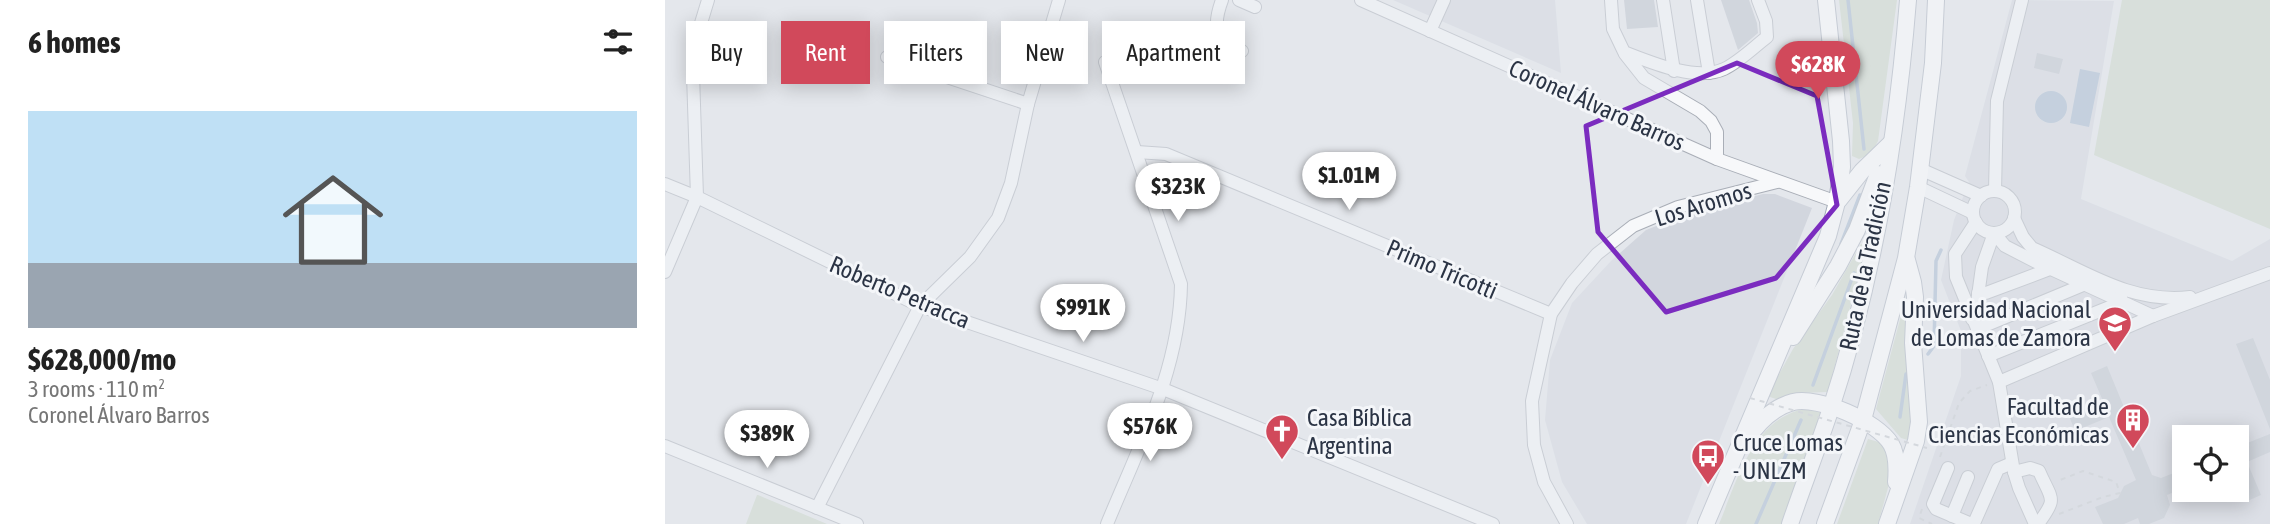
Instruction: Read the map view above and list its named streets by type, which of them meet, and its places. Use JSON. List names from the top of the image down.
{
  "streets": {
    "main road": ["Ruta de la Tradición"],
    "street": [
      "Coronel Álvaro Barros",
      "Los Aromos",
      "Primo Tricotti",
      "Roberto Petracca"
    ]
  },
  "crossings": [
    ["Coronel Álvaro Barros", "Los Aromos"],
    ["Los Aromos", "Primo Tricotti"]
  ],
  "places": {
    "school or university": ["Universidad Nacional de Lomas de Zamora"],
    "building": ["Facultad de Ciencias Económicas"],
    "church": ["Casa Bíblica Argentina"],
    "bus stop": ["Cruce Lomas - UNLZM"]
  },
  "page": {
    "heading": "6 homes",
    "chip": [
      "Buy",
      "Rent",
      "Filters",
      "New",
      "Apartment"
    ],
    "price": [
      "$628K",
      "$1.01M",
      "$323K",
      "$991K",
      "$576K",
      "$389K"
    ],
    "list": [
      {
        "name": "$628,000/mo",
        "note": "3 rooms · 110 m² · Coronel Álvaro Barros"
      }
    ]
  }
}
